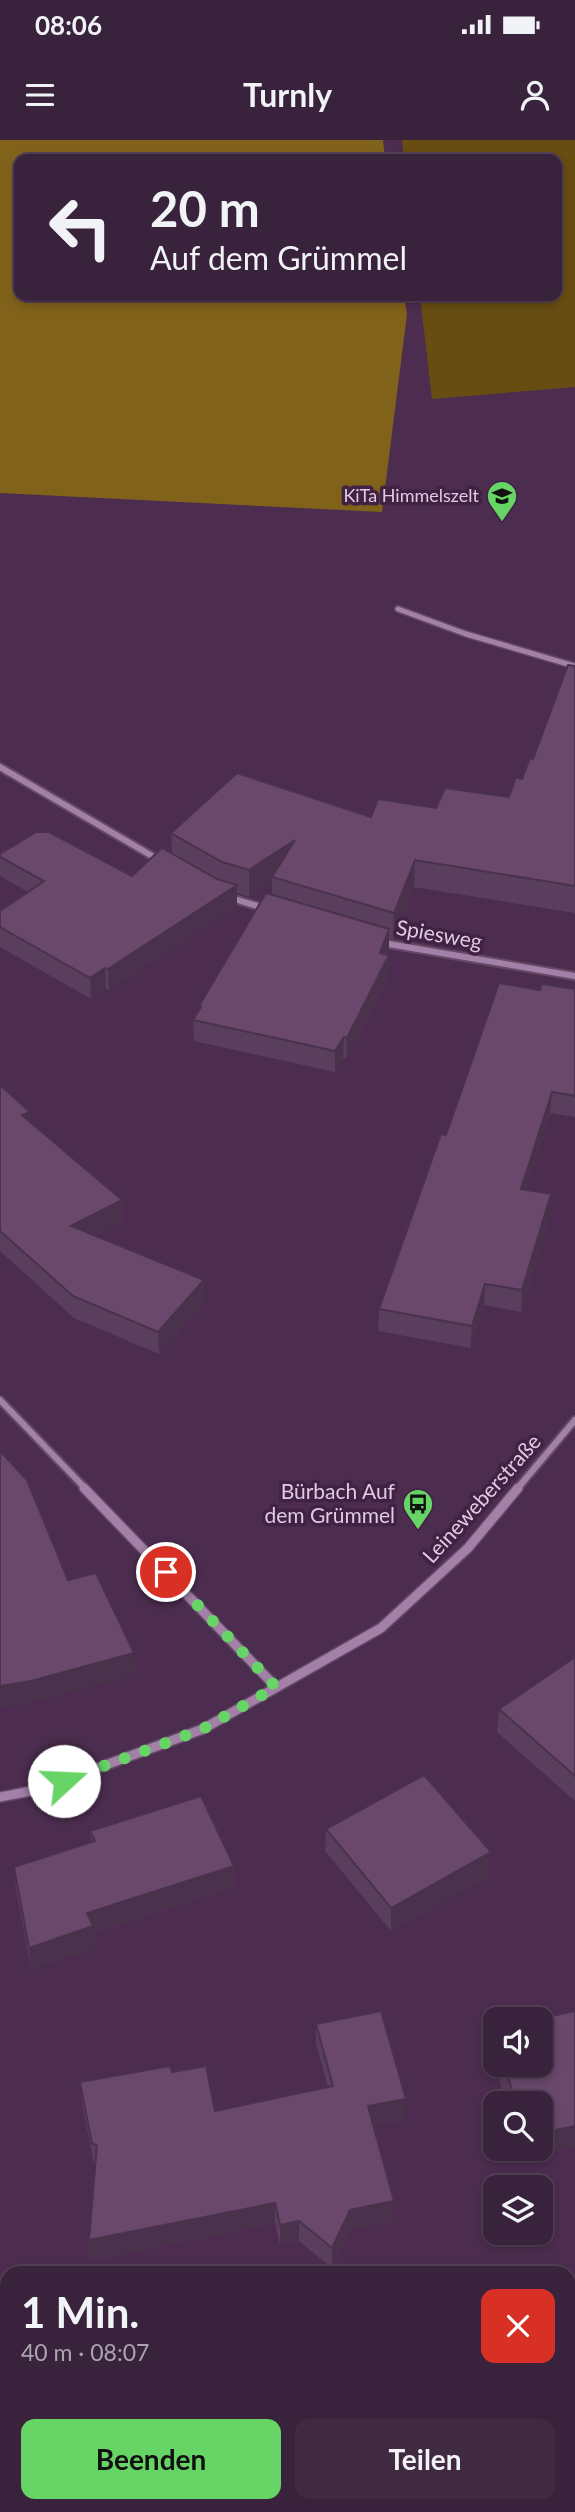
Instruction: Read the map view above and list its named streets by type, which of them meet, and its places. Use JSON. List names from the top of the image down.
{
  "streets": {
    "street": ["Spiesweg", "Leineweberstraße"]
  },
  "places": {
    "school or university": ["KiTa Himmelszelt"],
    "bus stop": ["Bürbach Auf dem Grümmel"]
  },
  "page": {
    "status": "08:06",
    "header": "Turnly",
    "turn": ["20 m", "Auf dem Grümmel"],
    "heading": ["1 Min.", "40 m · 08:07"],
    "buttons": ["Beenden", "Teilen"]
  }
}
